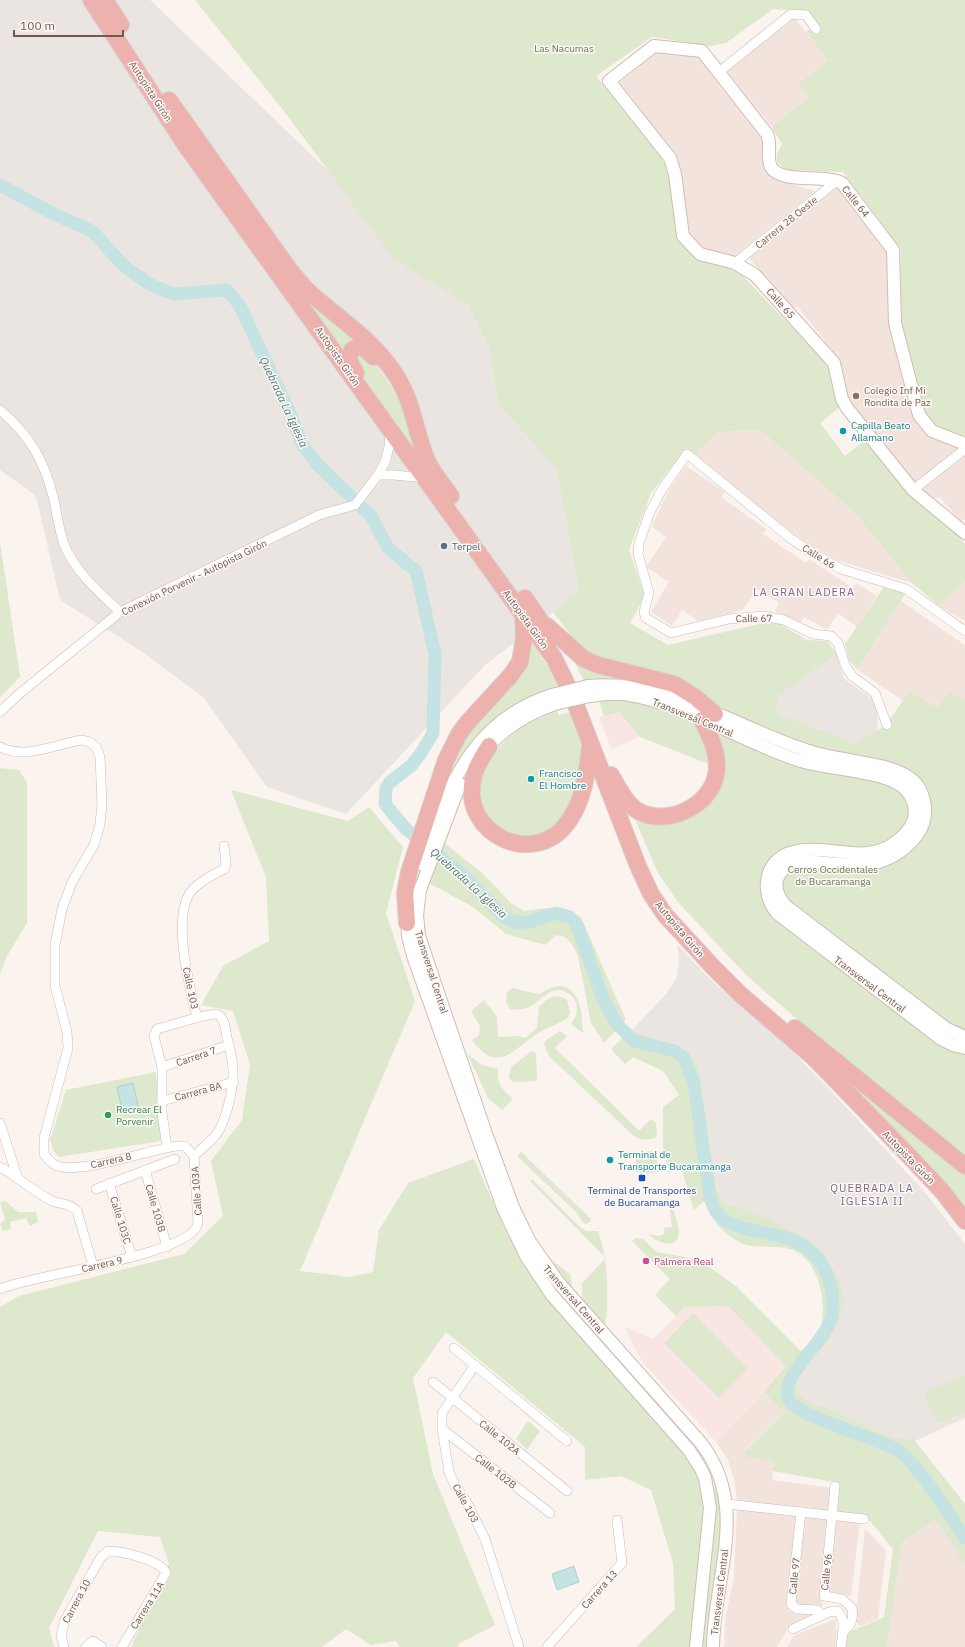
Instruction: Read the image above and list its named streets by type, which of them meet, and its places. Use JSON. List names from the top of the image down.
{
  "streets": {
    "highway": ["Autopista Girón"],
    "main road": ["Calle 64", "Calle 65", "Transversal Central"],
    "street": [
      "Carrera 28 Oeste",
      "Calle 66",
      "Conexión Porvenir - Autopista Girón",
      "Calle 67",
      "Calle 103",
      "Carrera 7",
      "Carrera 8A",
      "Carrera 8",
      "Calle 103A",
      "Calle 103B",
      "Calle 103C",
      "Carrera 9",
      "Calle 102A",
      "Calle 102B",
      "Calle 96",
      "Calle 97",
      "Carrera 13",
      "Carrera 10",
      "Carrera 11A"
    ]
  },
  "crossings": [
    ["Autopista Girón", "Conexión Porvenir - Autopista Girón"],
    ["Calle 64", "Carrera 28 Oeste"],
    ["Calle 64", "Calle 65"],
    ["Carrera 28 Oeste", "Calle 65"],
    ["Calle 66", "Calle 67"],
    ["Calle 103", "Carrera 7"],
    ["Calle 103", "Carrera 8A"],
    ["Calle 103", "Carrera 8"],
    ["Calle 103", "Calle 103A"],
    ["Calle 103", "Calle 102A"],
    ["Calle 103", "Calle 102B"],
    ["Carrera 8", "Calle 103A"],
    ["Calle 103A", "Carrera 9"],
    ["Calle 103B", "Calle 103C"],
    ["Calle 103B", "Carrera 9"],
    ["Calle 103C", "Carrera 9"],
    ["Carrera 10", "Carrera 11A"]
  ],
  "districts": ["LA GRAN LADERA", "QUEBRADA LA IGLESIA II"],
  "water": ["Quebrada La Iglesia"],
  "parks": ["Las Nacumas", "Cerros Occidentales de Bucaramanga"],
  "places": {
    "other": [
      "Colegio Inf Mi Rondita de Paz",
      "Capilla Beato Allamano",
      "Terpel",
      "Francisco El Hombre",
      "Recrear El Porvenir",
      "Terminal de Transporte Bucaramanga",
      "Palmera Real"
    ],
    "transit": ["Terminal de Transportes de Bucaramanga"]
  },
  "scale_bar": "100 m"
}
